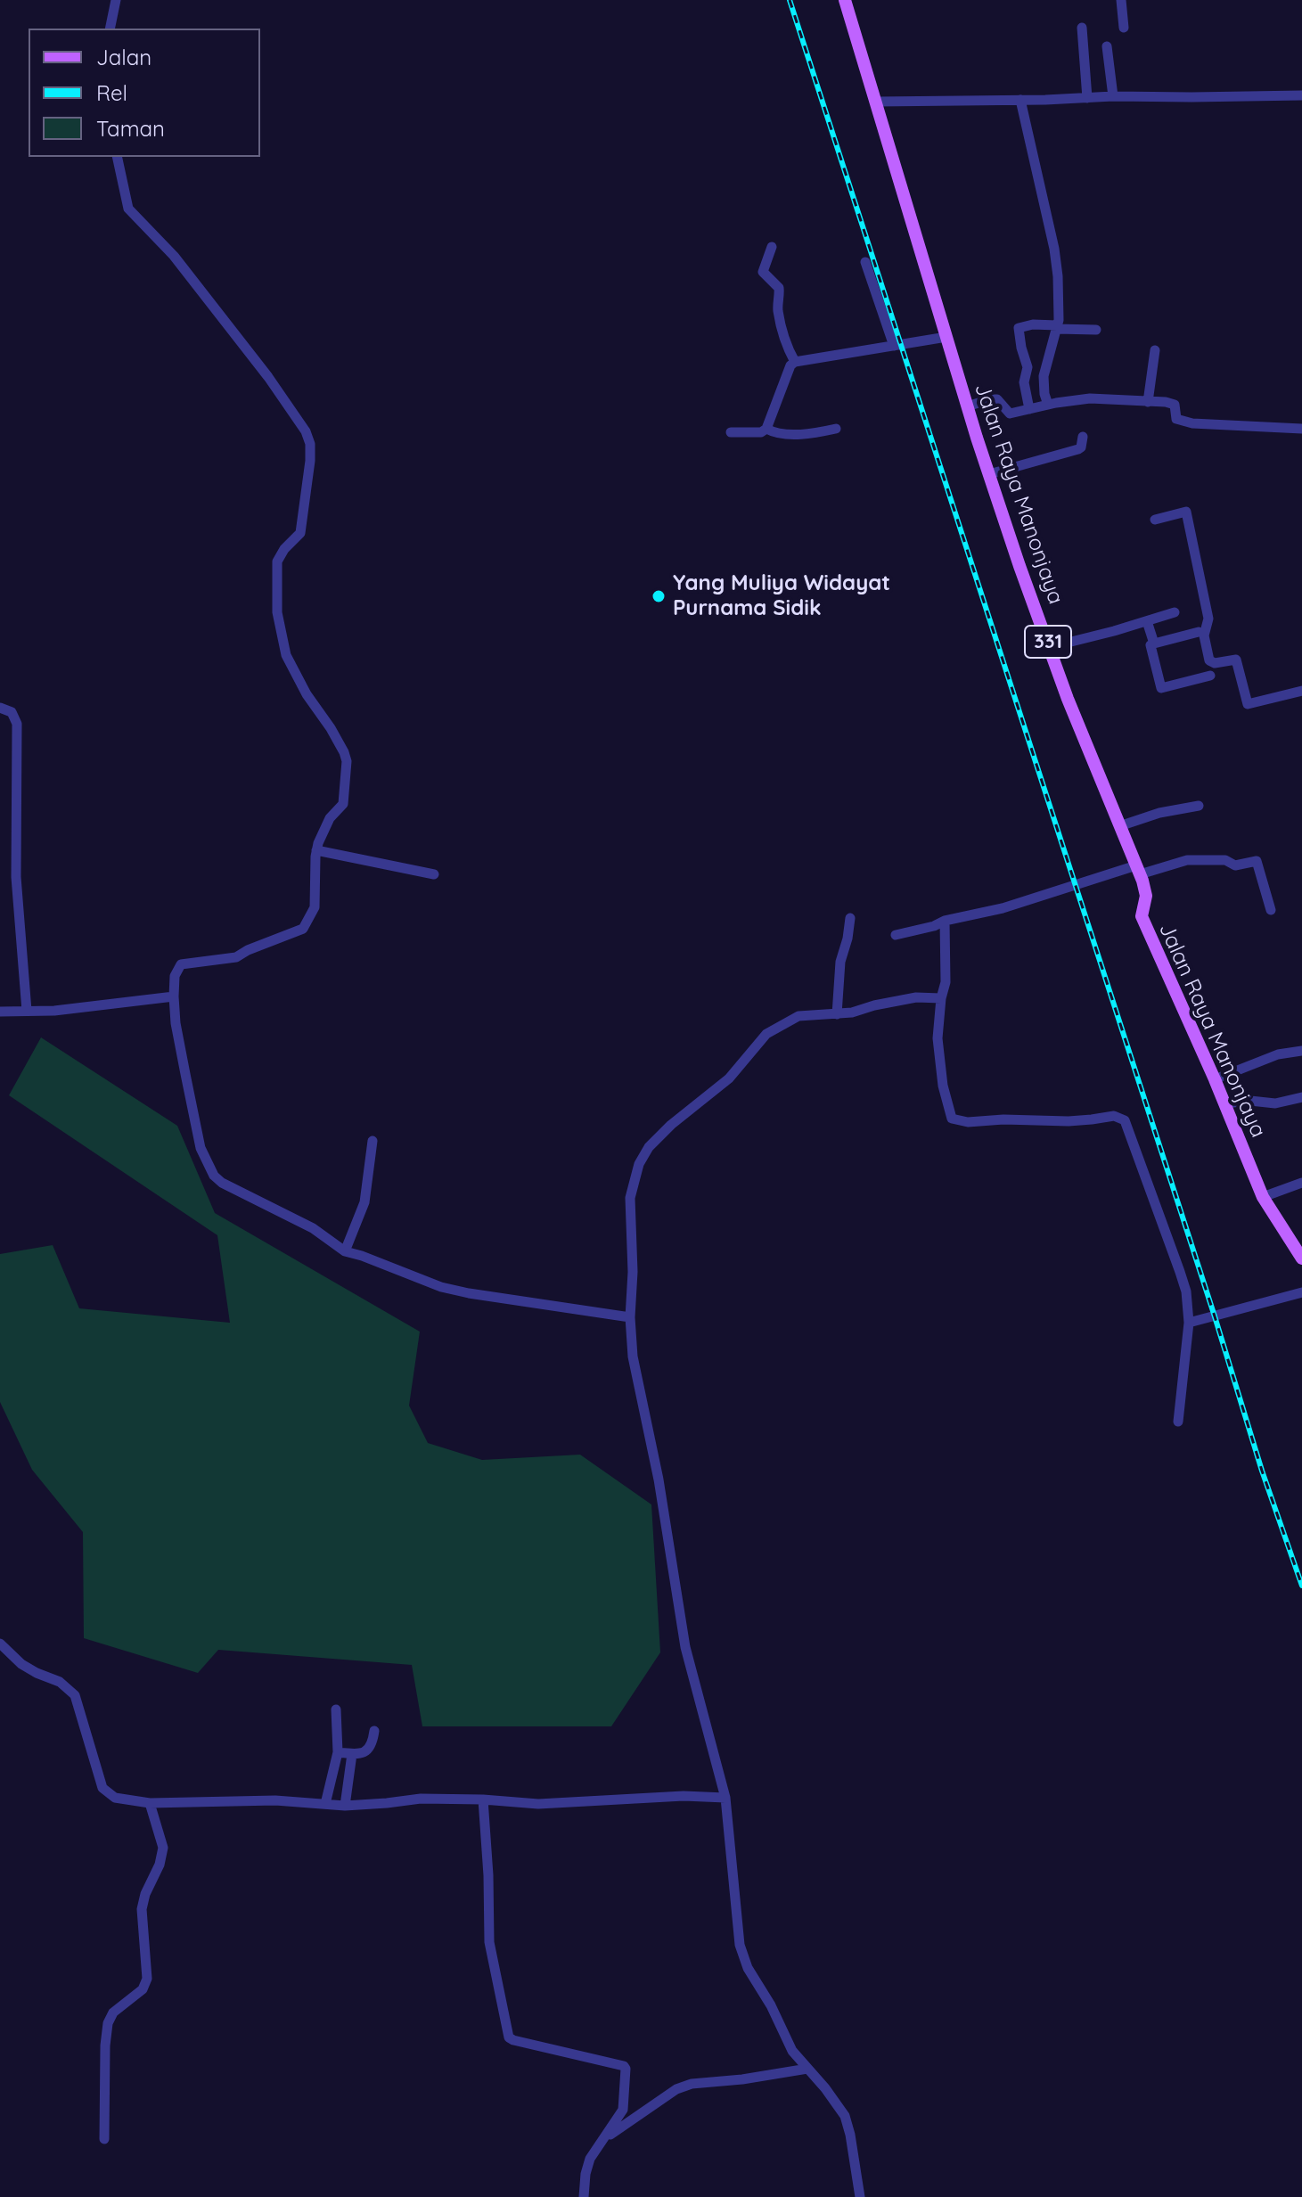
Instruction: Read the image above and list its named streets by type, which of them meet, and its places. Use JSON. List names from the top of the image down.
{
  "streets": {
    "main road": ["Jalan Raya Manonjaya", "331"]
  },
  "places": ["Yang Muliya Widayat Purnama Sidik"],
  "legend": ["Jalan", "Rel", "Taman"]
}
